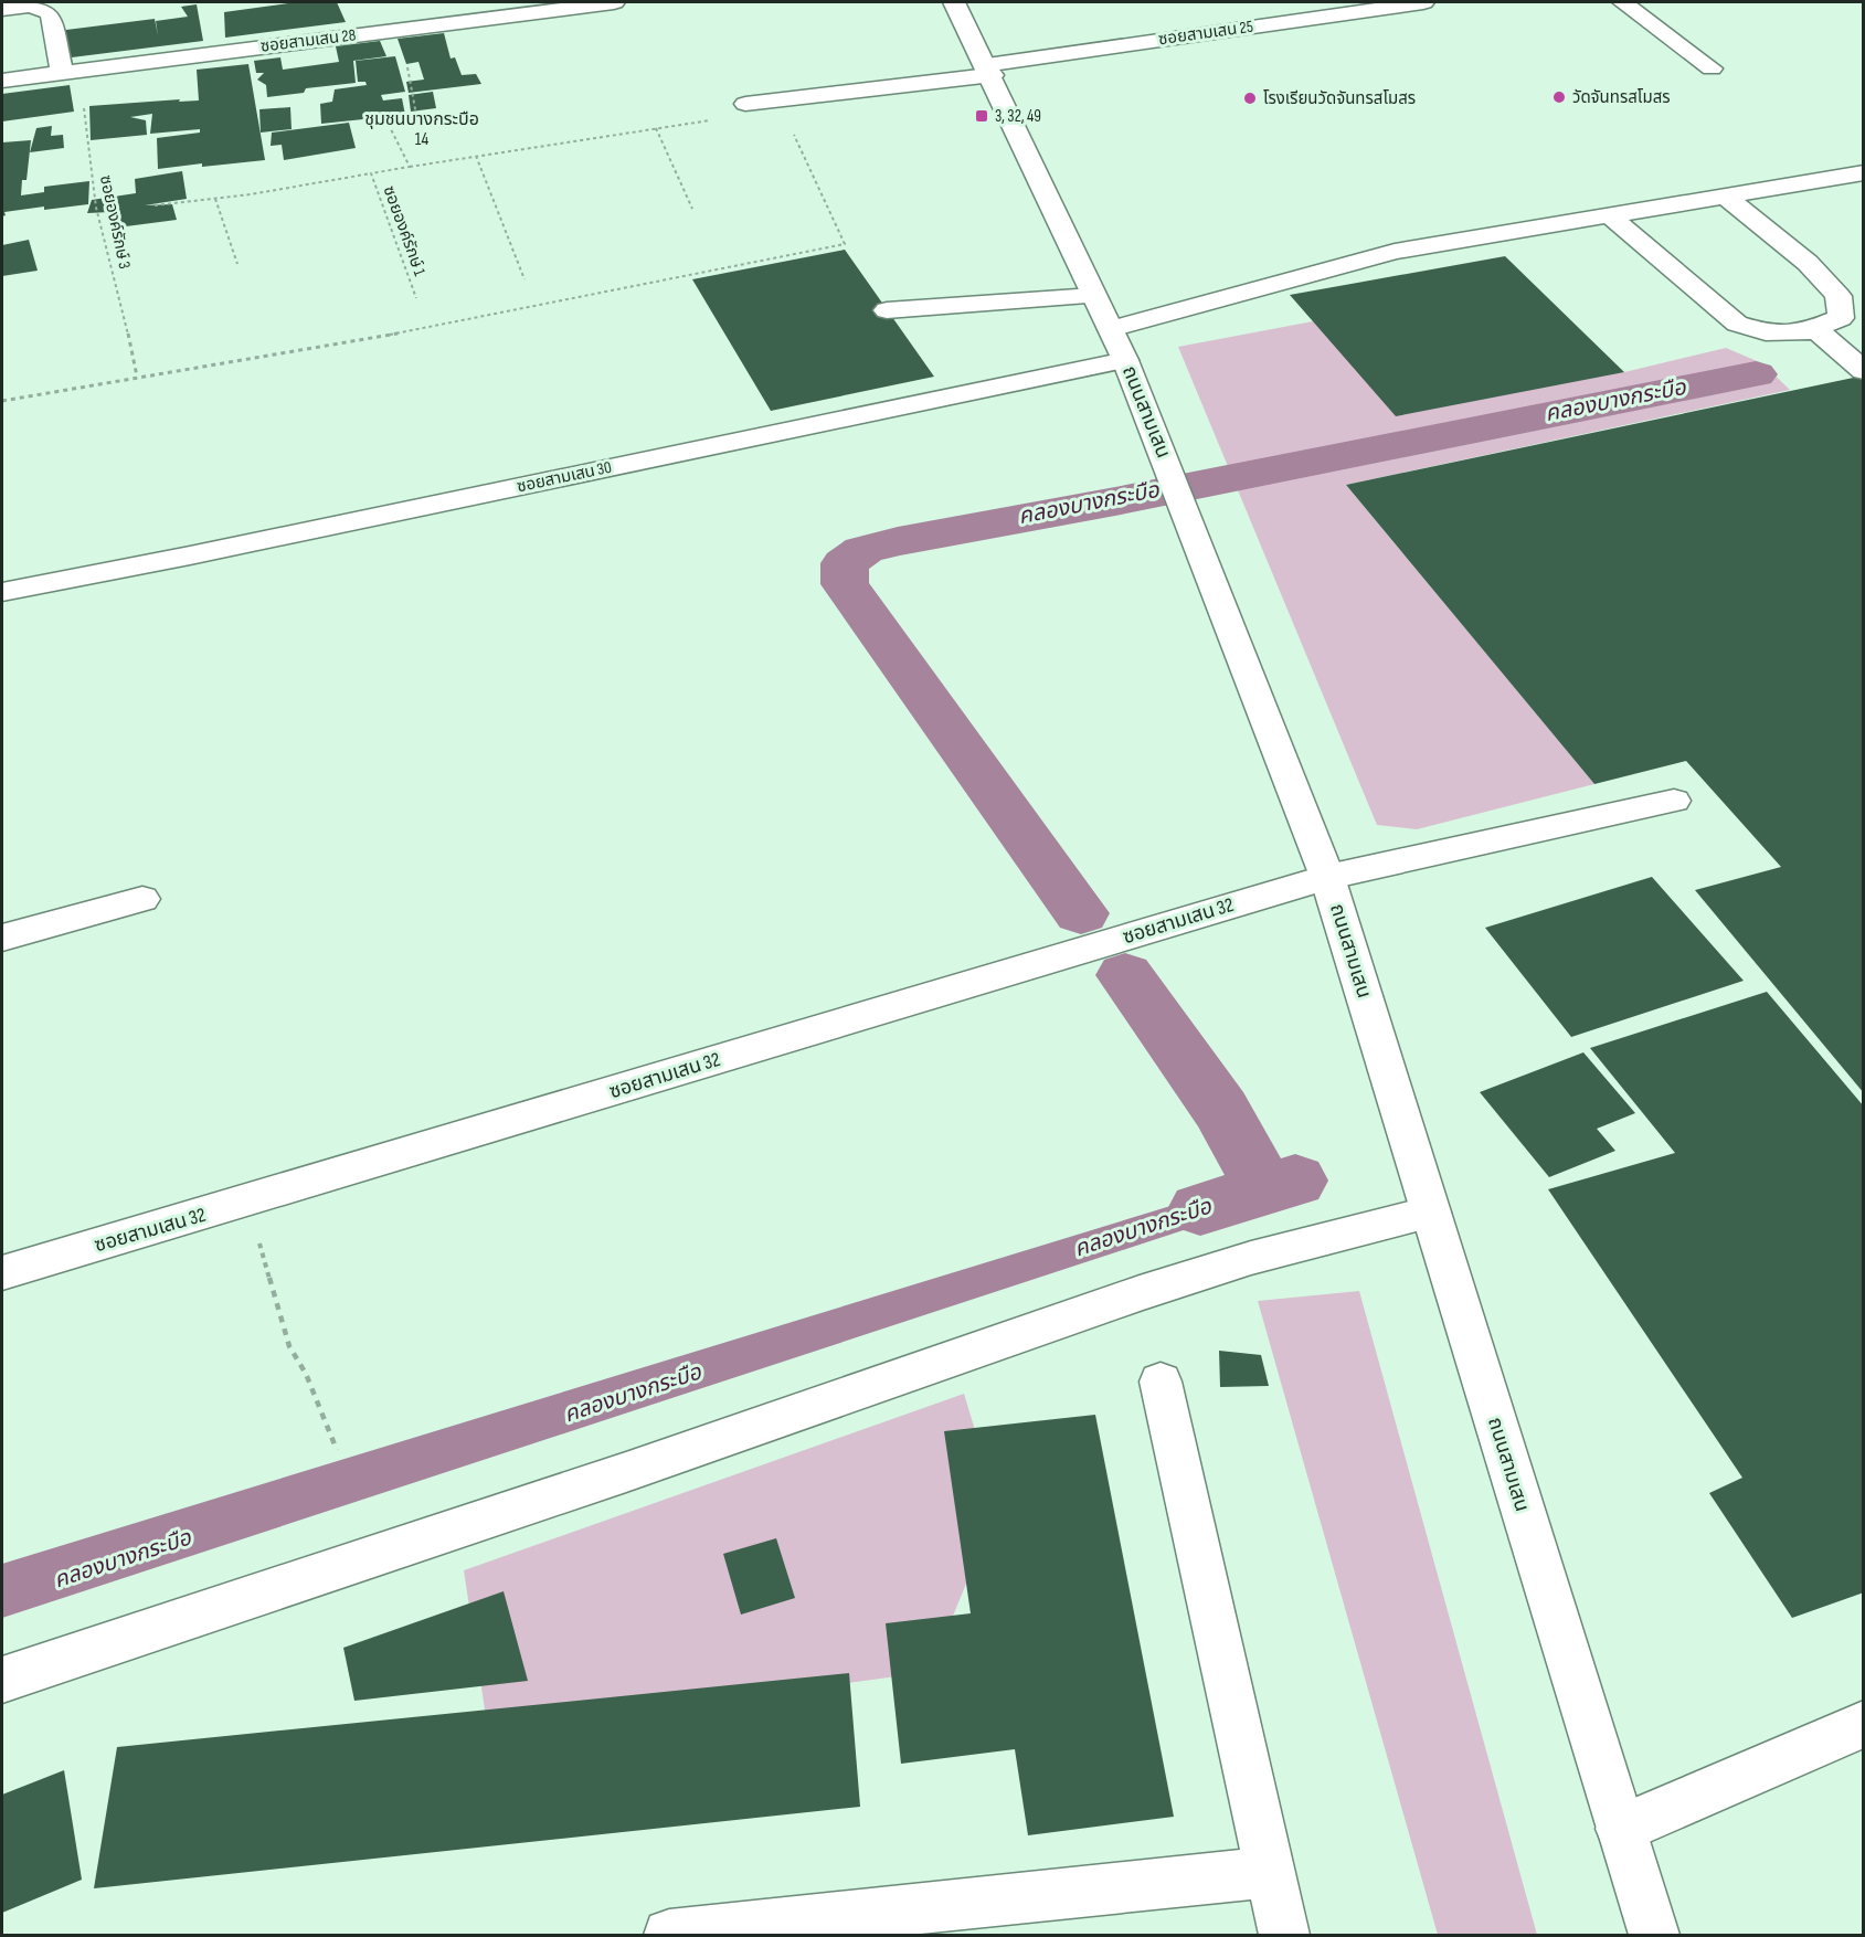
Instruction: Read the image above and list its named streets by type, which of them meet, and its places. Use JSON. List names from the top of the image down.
{
  "streets": {
    "street": [
      "ซอยสามเสน 25",
      "ซอยสามเสน 28",
      "ถนนสามเสน",
      "ซอยสามเสน 30",
      "ซอยสามเสน 32"
    ],
    "path": ["ซอยองค์รักษ์ 3", "ซอยองค์รักษ์ 1"]
  },
  "crossings": [
    ["ซอยสามเสน 25", "ถนนสามเสน"],
    ["ซอยสามเสน 28", "ซอยองค์รักษ์ 3"],
    ["ถนนสามเสน", "ซอยสามเสน 30"],
    ["ถนนสามเสน", "ซอยสามเสน 32"]
  ],
  "districts": ["ชุมชนบางกระบือ 14"],
  "water": ["คลองบางกระบือ"],
  "places": {
    "other": ["วัดจันทรสโมสร", "โรงเรียนวัดจันทรสโมสร"],
    "transit": ["3, 32, 49"]
  }
}
